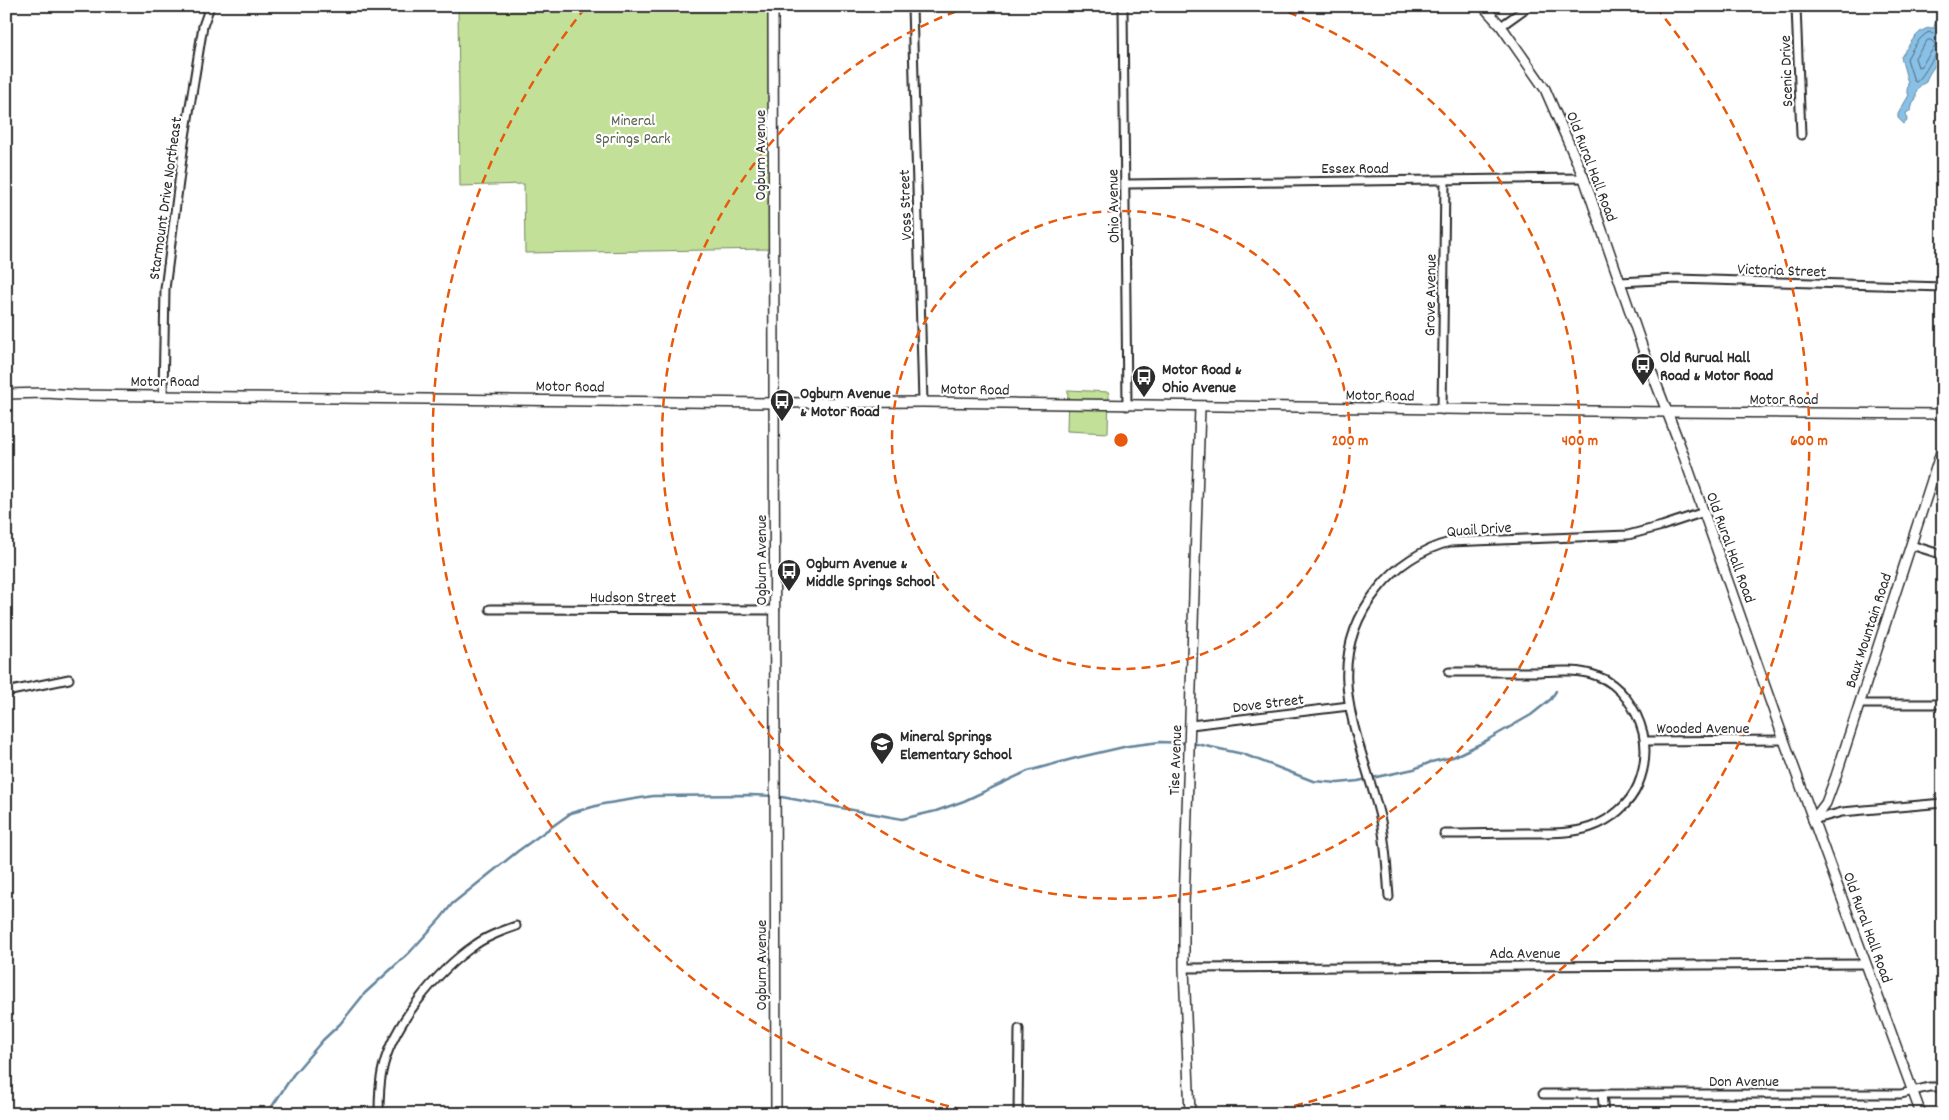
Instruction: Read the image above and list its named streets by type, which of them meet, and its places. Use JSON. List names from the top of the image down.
{
  "streets": {
    "street": [
      "Scenic Drive",
      "Ogburn Avenue",
      "Old Rural Hall Road",
      "Essex Road",
      "Starmount Drive Northeast",
      "Voss Street",
      "Ohio Avenue",
      "Victoria Street",
      "Grove Avenue",
      "Motor Road",
      "Quail Drive",
      "Hudson Street",
      "Baux Mountain Road",
      "Dove Street",
      "Wooded Avenue",
      "Tise Avenue",
      "Ada Avenue",
      "Don Avenue"
    ]
  },
  "crossings": [
    ["Ogburn Avenue", "Motor Road"],
    ["Ogburn Avenue", "Hudson Street"],
    ["Old Rural Hall Road", "Essex Road"],
    ["Old Rural Hall Road", "Victoria Street"],
    ["Old Rural Hall Road", "Motor Road"],
    ["Old Rural Hall Road", "Quail Drive"],
    ["Old Rural Hall Road", "Baux Mountain Road"],
    ["Old Rural Hall Road", "Wooded Avenue"],
    ["Old Rural Hall Road", "Ada Avenue"],
    ["Old Rural Hall Road", "Don Avenue"],
    ["Essex Road", "Ohio Avenue"],
    ["Essex Road", "Grove Avenue"],
    ["Starmount Drive Northeast", "Motor Road"],
    ["Voss Street", "Motor Road"],
    ["Ohio Avenue", "Motor Road"],
    ["Grove Avenue", "Motor Road"],
    ["Motor Road", "Tise Avenue"],
    ["Quail Drive", "Dove Street"],
    ["Dove Street", "Tise Avenue"],
    ["Tise Avenue", "Ada Avenue"]
  ],
  "parks": ["Mineral Springs Park"],
  "places": {
    "bus stop": [
      "Old Rurual Hall Road & Motor Road",
      "Motor Road & Ohio Avenue",
      "Ogburn Avenue & Motor Road",
      "Ogburn Avenue & Middle Springs School"
    ],
    "school or university": ["Mineral Springs Elementary School"]
  },
  "rings": ["200 m", "400 m", "600 m"]
}
